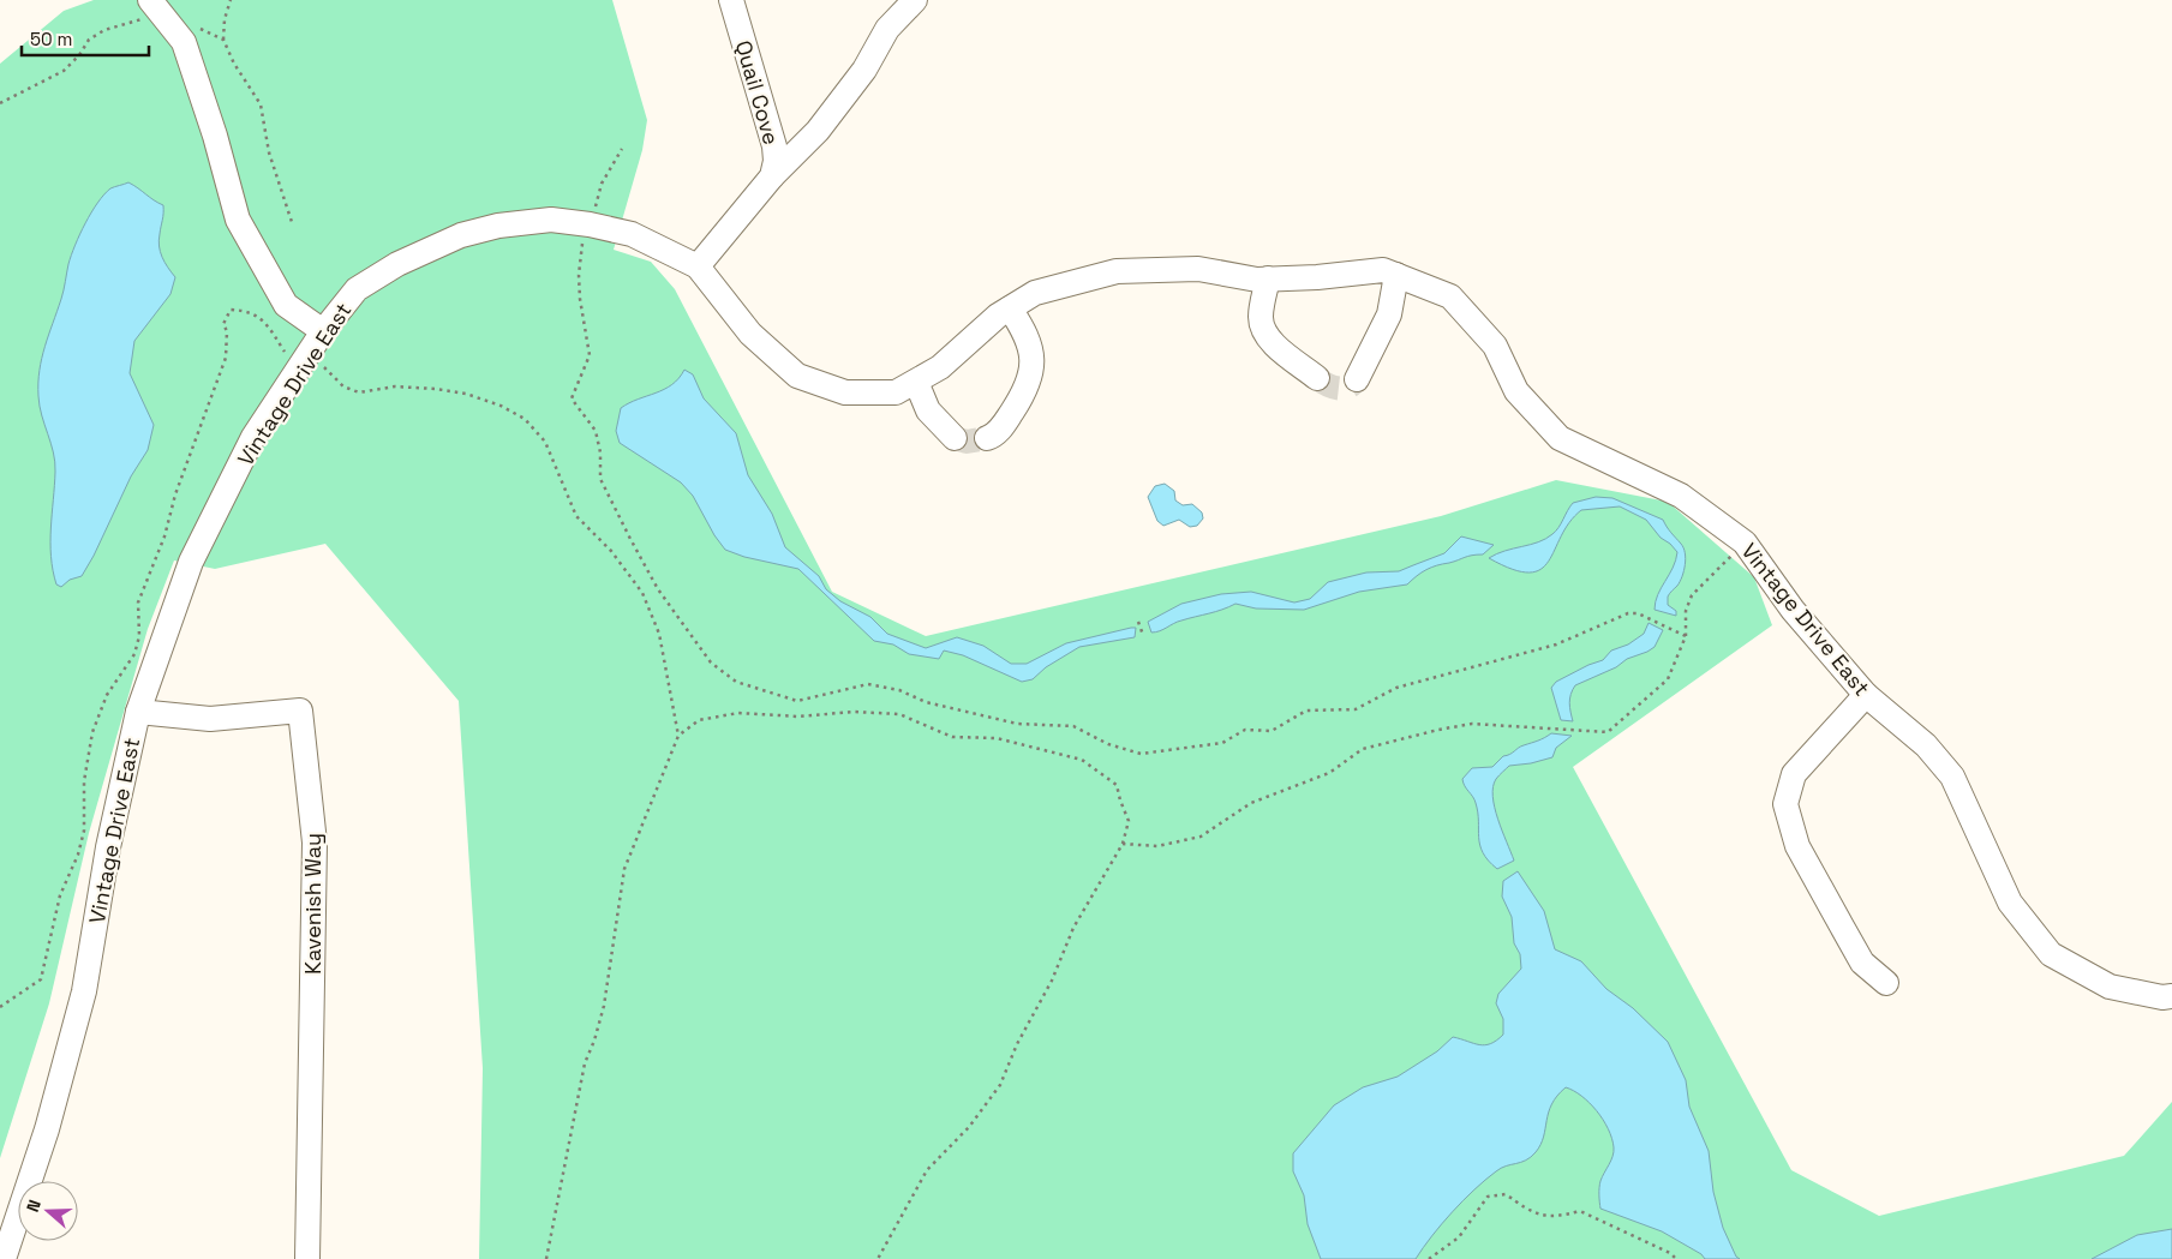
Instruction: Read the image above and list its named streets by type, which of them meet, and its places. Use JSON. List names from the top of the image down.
{
  "streets": {
    "street": ["Quail Cove", "Vintage Drive East", "Kavenish Way"]
  },
  "crossings": [
    ["Quail Cove", "Vintage Drive East"],
    ["Vintage Drive East", "Kavenish Way"]
  ],
  "scale_bar": "50 m",
  "north": "left"
}
